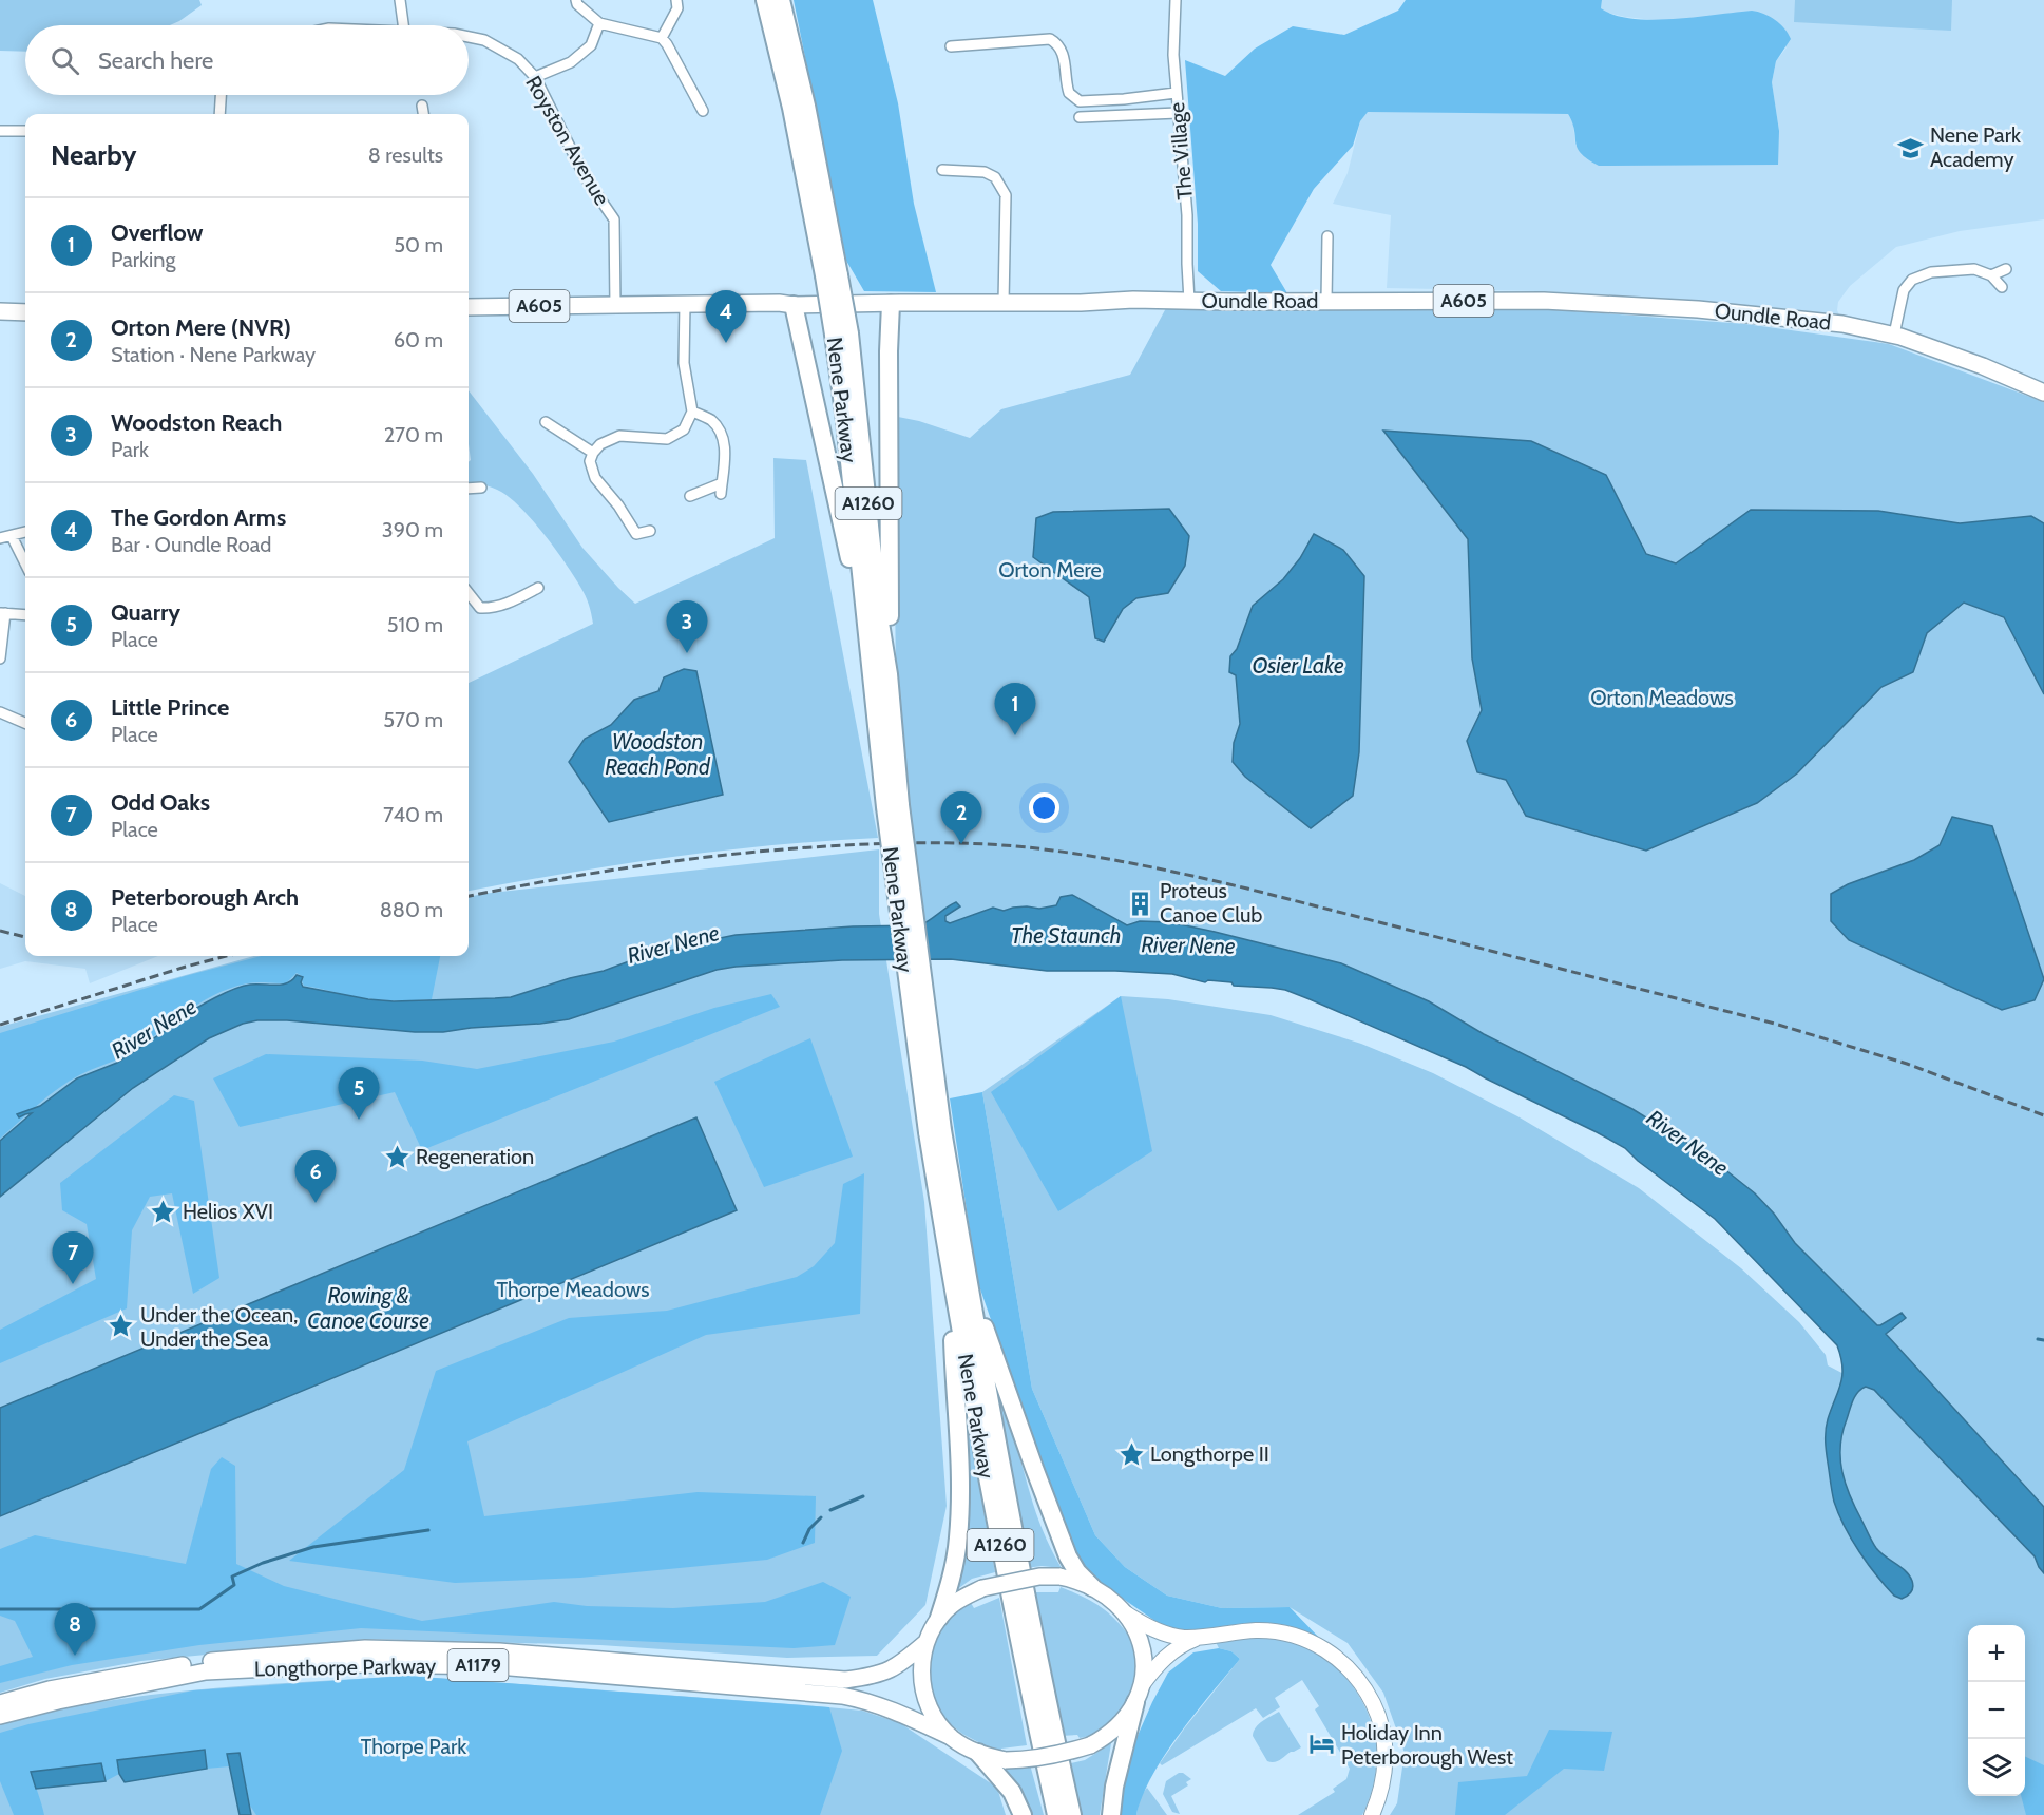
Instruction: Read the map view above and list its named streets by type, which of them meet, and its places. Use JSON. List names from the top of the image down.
{
  "streets": {
    "highway": ["Nene Parkway", "A1260"],
    "main road": [
      "Oundle Road",
      "A605",
      "A1179",
      "Longthorpe Parkway"
    ],
    "street": ["Royston Avenue", "The Village"]
  },
  "crossings": [
    ["Royston Avenue", "Oundle Road"],
    ["The Village", "Oundle Road"]
  ],
  "water": [
    "Osier Lake",
    "Woodston Reach Pond",
    "The Staunch",
    "River Nene",
    "Rowing & Canoe Course"
  ],
  "parks": [
    "Orton Mere",
    "Orton Meadows",
    "Thorpe Meadows",
    "Thorpe Park"
  ],
  "places": {
    "school or university": ["Nene Park Academy"],
    "building": ["Proteus Canoe Club"],
    "place": [
      "Regeneration",
      "Helios XVI",
      "Under the Ocean, Under the Sea",
      "Longthorpe II"
    ],
    "hotel": ["Holiday Inn Peterborough West"]
  },
  "page": {
    "search": "Search here",
    "heading": ["Nearby", "8 results"],
    "list": [
      {
        "mark": "1",
        "name": "Overflow",
        "note": "Parking",
        "value": "50 m"
      },
      {
        "mark": "2",
        "name": "Orton Mere (NVR)",
        "note": "Station · Nene Parkway",
        "value": "60 m"
      },
      {
        "mark": "3",
        "name": "Woodston Reach",
        "note": "Park",
        "value": "270 m"
      },
      {
        "mark": "4",
        "name": "The Gordon Arms",
        "note": "Bar · Oundle Road",
        "value": "390 m"
      },
      {
        "mark": "5",
        "name": "Quarry",
        "note": "Place",
        "value": "510 m"
      },
      {
        "mark": "6",
        "name": "Little Prince",
        "note": "Place",
        "value": "570 m"
      },
      {
        "mark": "7",
        "name": "Odd Oaks",
        "note": "Place",
        "value": "740 m"
      },
      {
        "mark": "8",
        "name": "Peterborough Arch",
        "note": "Place",
        "value": "880 m"
      }
    ],
    "pins": [
      "4",
      "3",
      "1",
      "2",
      "5",
      "6",
      "7",
      "8"
    ],
    "map_buttons": ["+", "−"]
  }
}
